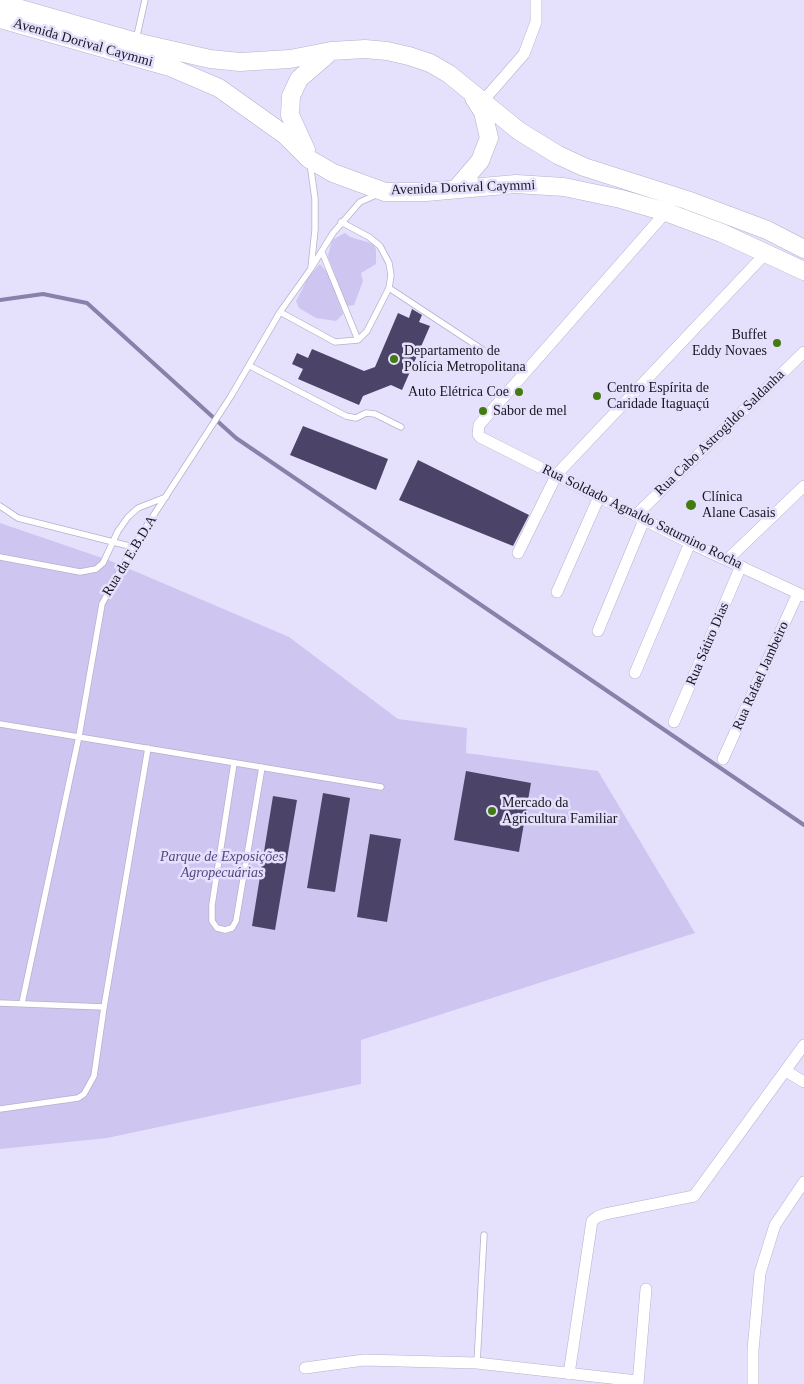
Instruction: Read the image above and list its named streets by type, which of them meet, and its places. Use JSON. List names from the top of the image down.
{
  "streets": {
    "main road": ["Avenida Dorival Caymmi"],
    "street": [
      "Rua Cabo Astrogildo Saldanha",
      "Rua Soldado Agnaldo Saturnino Rocha",
      "Rua Sátiro Dias",
      "Rua Rafael Jambeiro"
    ],
    "lane": ["Rua da E.B.D.A"]
  },
  "crossings": [
    ["Avenida Dorival Caymmi", "Rua Soldado Agnaldo Saturnino Rocha"],
    ["Avenida Dorival Caymmi", "Rua da E.B.D.A"],
    ["Rua Cabo Astrogildo Saldanha", "Rua Soldado Agnaldo Saturnino Rocha"],
    ["Rua Soldado Agnaldo Saturnino Rocha", "Rua Sátiro Dias"],
    ["Rua Soldado Agnaldo Saturnino Rocha", "Rua Rafael Jambeiro"]
  ],
  "parks": ["Parque de Exposições Agropecuárias"],
  "places": [
    "Buffet Eddy Novaes",
    "Departamento de Polícia Metropolitana",
    "Auto Elétrica Coe",
    "Centro Espírita de Caridade Itaguaçú",
    "Sabor de mel",
    "Clínica Alane Casais",
    "Mercado da Agricultura Familiar"
  ]
}
